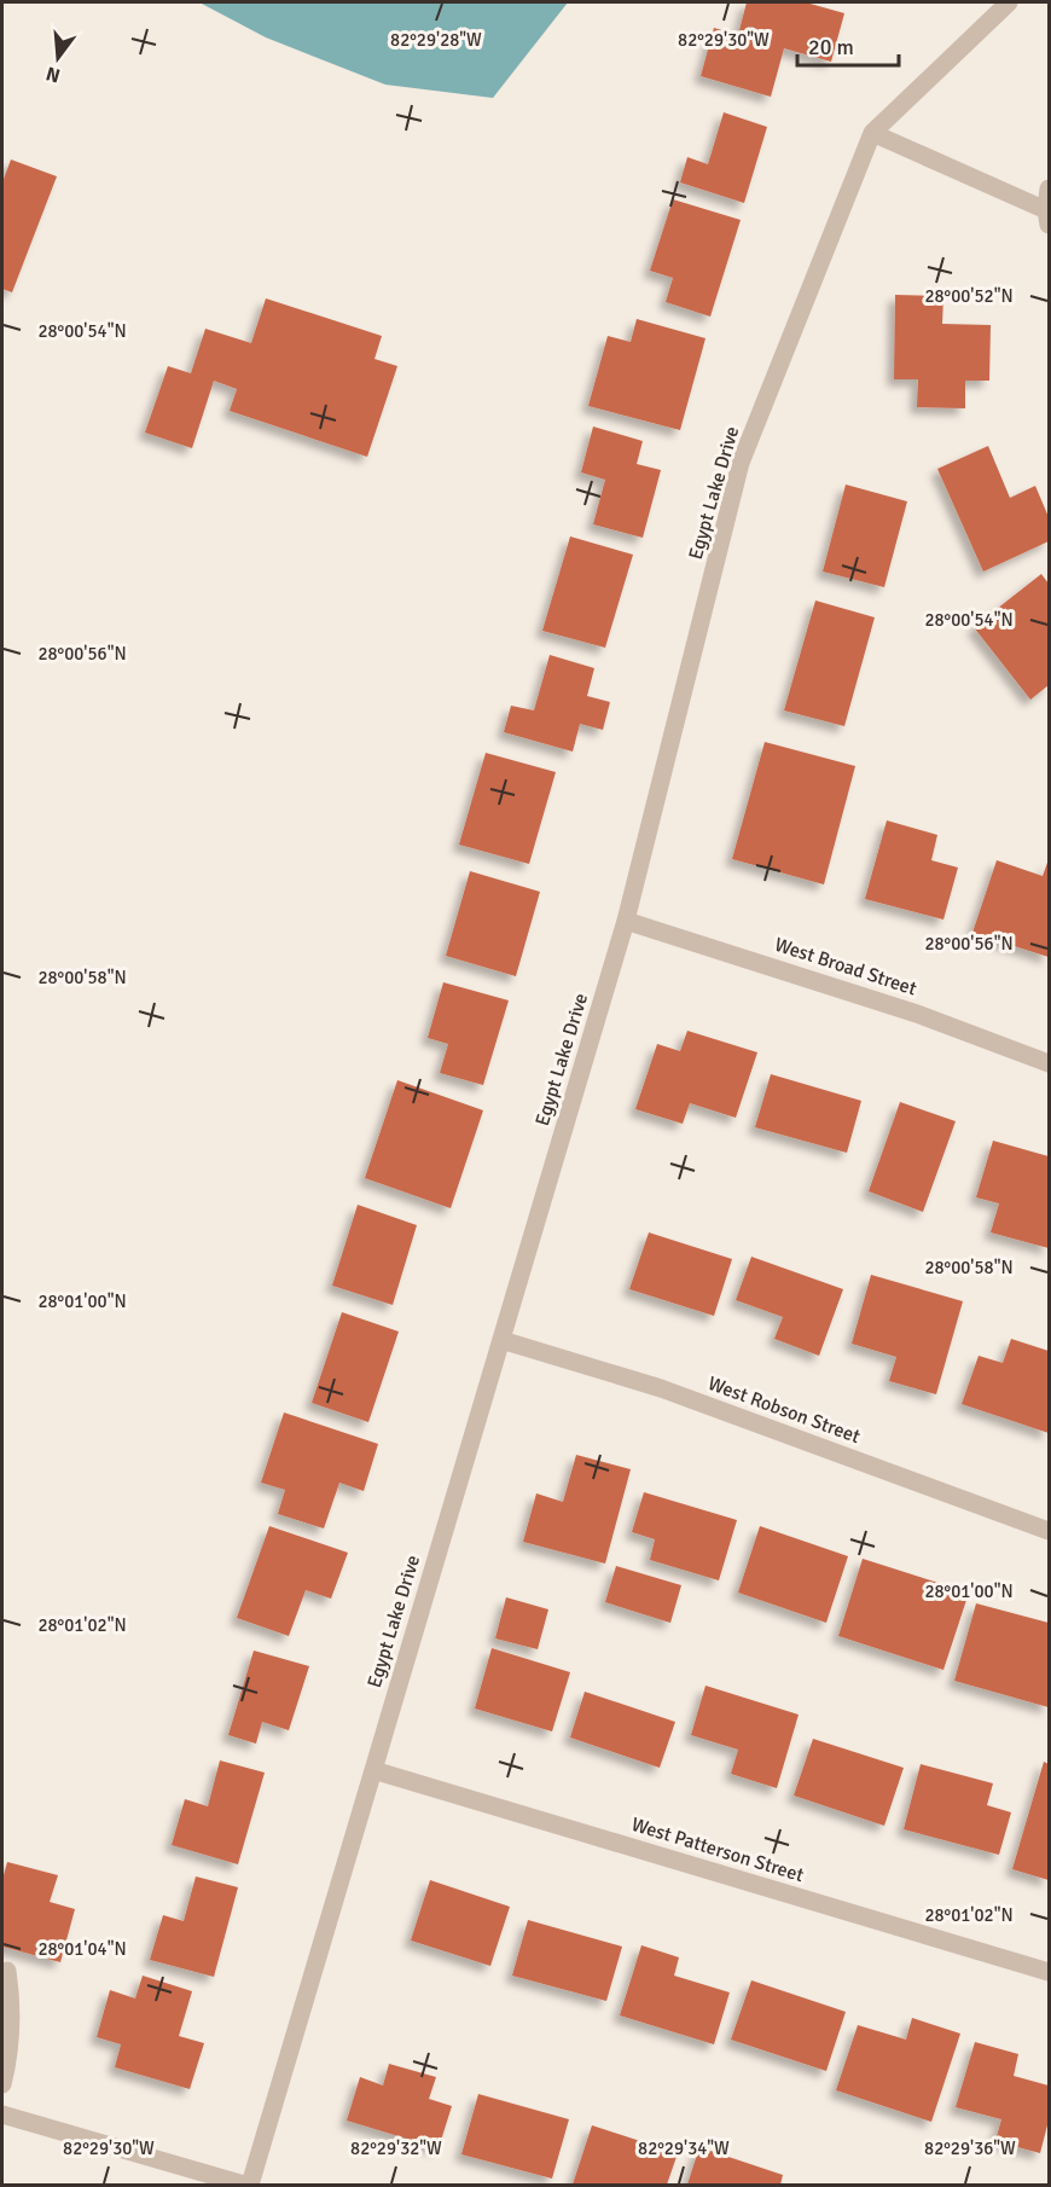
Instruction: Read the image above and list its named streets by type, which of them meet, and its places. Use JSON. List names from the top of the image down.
{
  "streets": {
    "street": [
      "Egypt Lake Drive",
      "West Broad Street",
      "West Robson Street",
      "West Patterson Street"
    ]
  },
  "crossings": [
    ["Egypt Lake Drive", "West Broad Street"],
    ["Egypt Lake Drive", "West Robson Street"],
    ["Egypt Lake Drive", "West Patterson Street"]
  ],
  "scale_bar": "20 m",
  "north": "bottom",
  "coordinates": [
    "82°29'28\"W",
    "82°29'30\"W",
    "28°00'52\"N",
    "28°00'54\"N",
    "28°00'56\"N",
    "28°00'58\"N",
    "28°01'00\"N",
    "28°01'02\"N",
    "28°01'04\"N",
    "82°29'32\"W",
    "82°29'34\"W",
    "82°29'36\"W"
  ]
}
